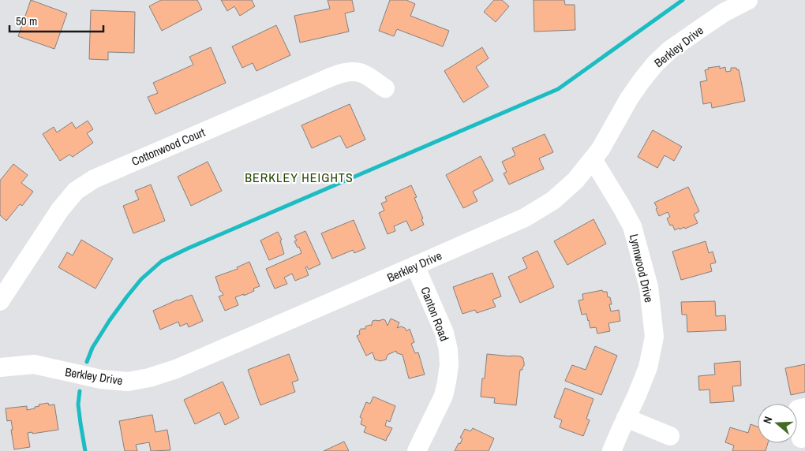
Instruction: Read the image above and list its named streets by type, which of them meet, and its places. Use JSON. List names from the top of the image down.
{
  "streets": {
    "street": [
      "Berkley Drive",
      "Cottonwood Court",
      "Lynnwood Drive",
      "Canton Road"
    ]
  },
  "crossings": [
    ["Berkley Drive", "Lynnwood Drive"],
    ["Berkley Drive", "Canton Road"]
  ],
  "districts": ["BERKLEY HEIGHTS"],
  "scale_bar": "50 m",
  "north": "left"
}
